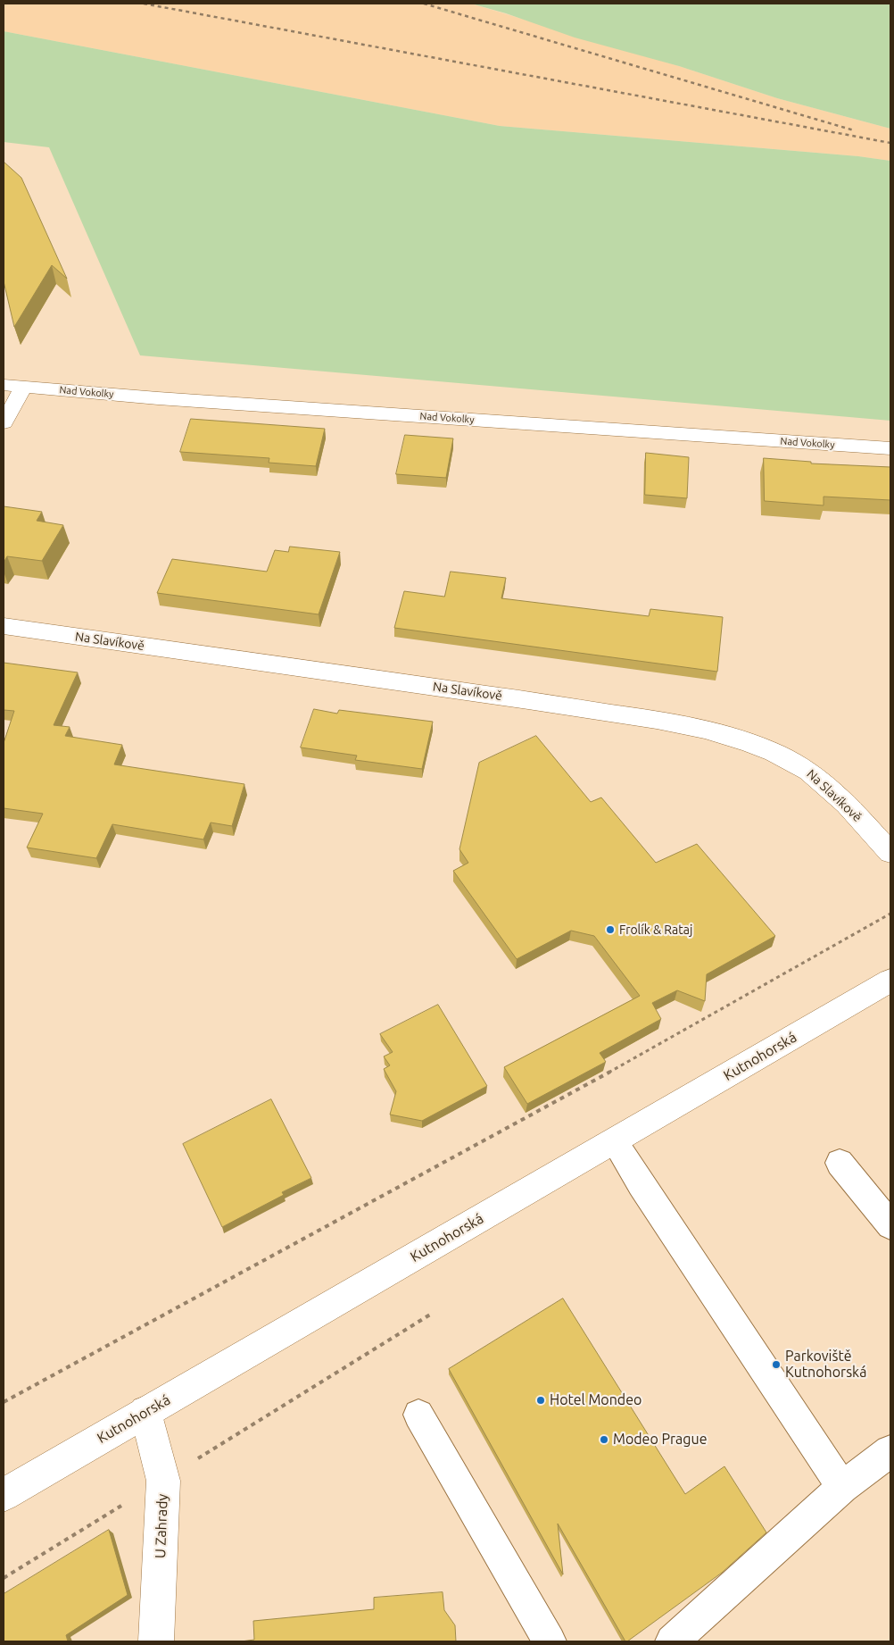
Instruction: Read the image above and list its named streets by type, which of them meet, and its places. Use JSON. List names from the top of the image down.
{
  "streets": {
    "street": [
      "Nad Vokolky",
      "Na Slavíkově",
      "Kutnohorská",
      "U Zahrady"
    ]
  },
  "crossings": [
    ["Kutnohorská", "U Zahrady"]
  ],
  "places": [
    "Frolík & Rataj",
    "Parkoviště Kutnohorská",
    "Hotel Mondeo",
    "Modeo Prague"
  ]
}
